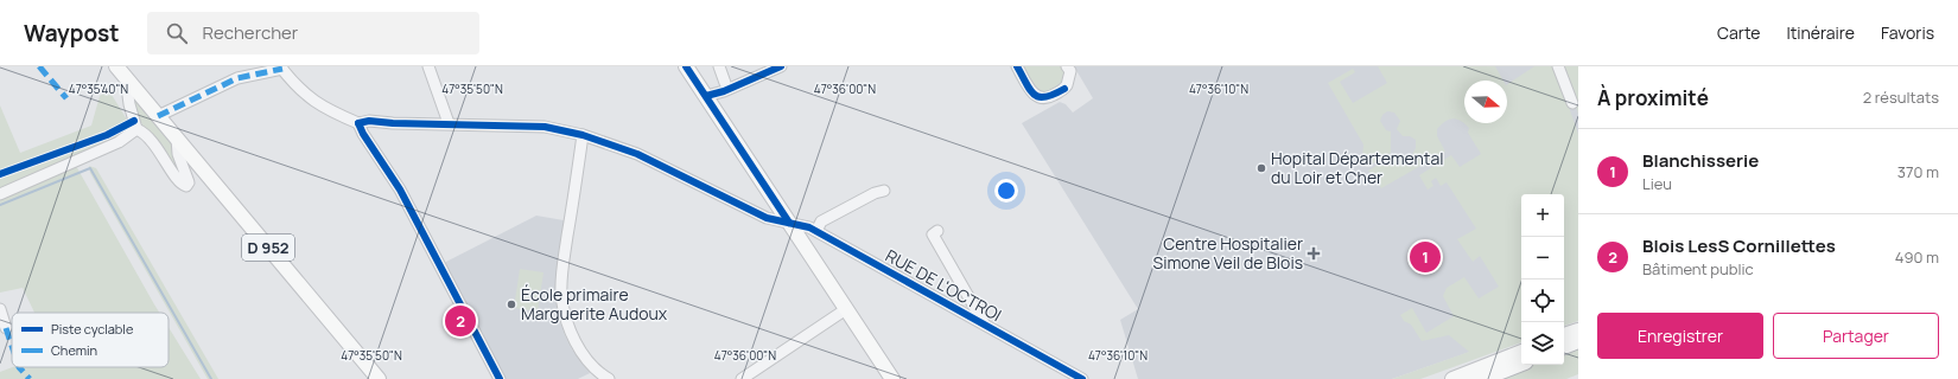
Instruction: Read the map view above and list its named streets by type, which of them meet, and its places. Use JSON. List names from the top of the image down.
{
  "streets": {
    "main road": ["D 952"],
    "street": ["RUE DE L'OCTROI"]
  },
  "places": {
    "other": ["Hopital Départemental du Loir et Cher", "École primaire Marguerite Audoux"],
    "health": ["Centre Hospitalier Simone Veil de Blois"]
  },
  "legend": ["Piste cyclable", "Chemin"],
  "north": "right",
  "page": {
    "header": "Waypost",
    "search": "Rechercher",
    "nav": ["Carte", "Itinéraire", "Favoris"],
    "heading": ["À proximité", "2 résultats"],
    "list": [
      {
        "mark": "1",
        "name": "Blanchisserie",
        "note": "Lieu",
        "value": "370 m"
      },
      {
        "mark": "2",
        "name": "Blois LesS Cornillettes",
        "note": "Bâtiment public",
        "value": "490 m"
      }
    ],
    "map_buttons": ["+", "−"],
    "pins": ["1", "2"],
    "buttons": ["Enregistrer", "Partager"]
  },
  "coordinates": [
    "47°36'10\"N",
    "47°35'40\"N",
    "47°35'50\"N",
    "47°36'00\"N"
  ]
}
